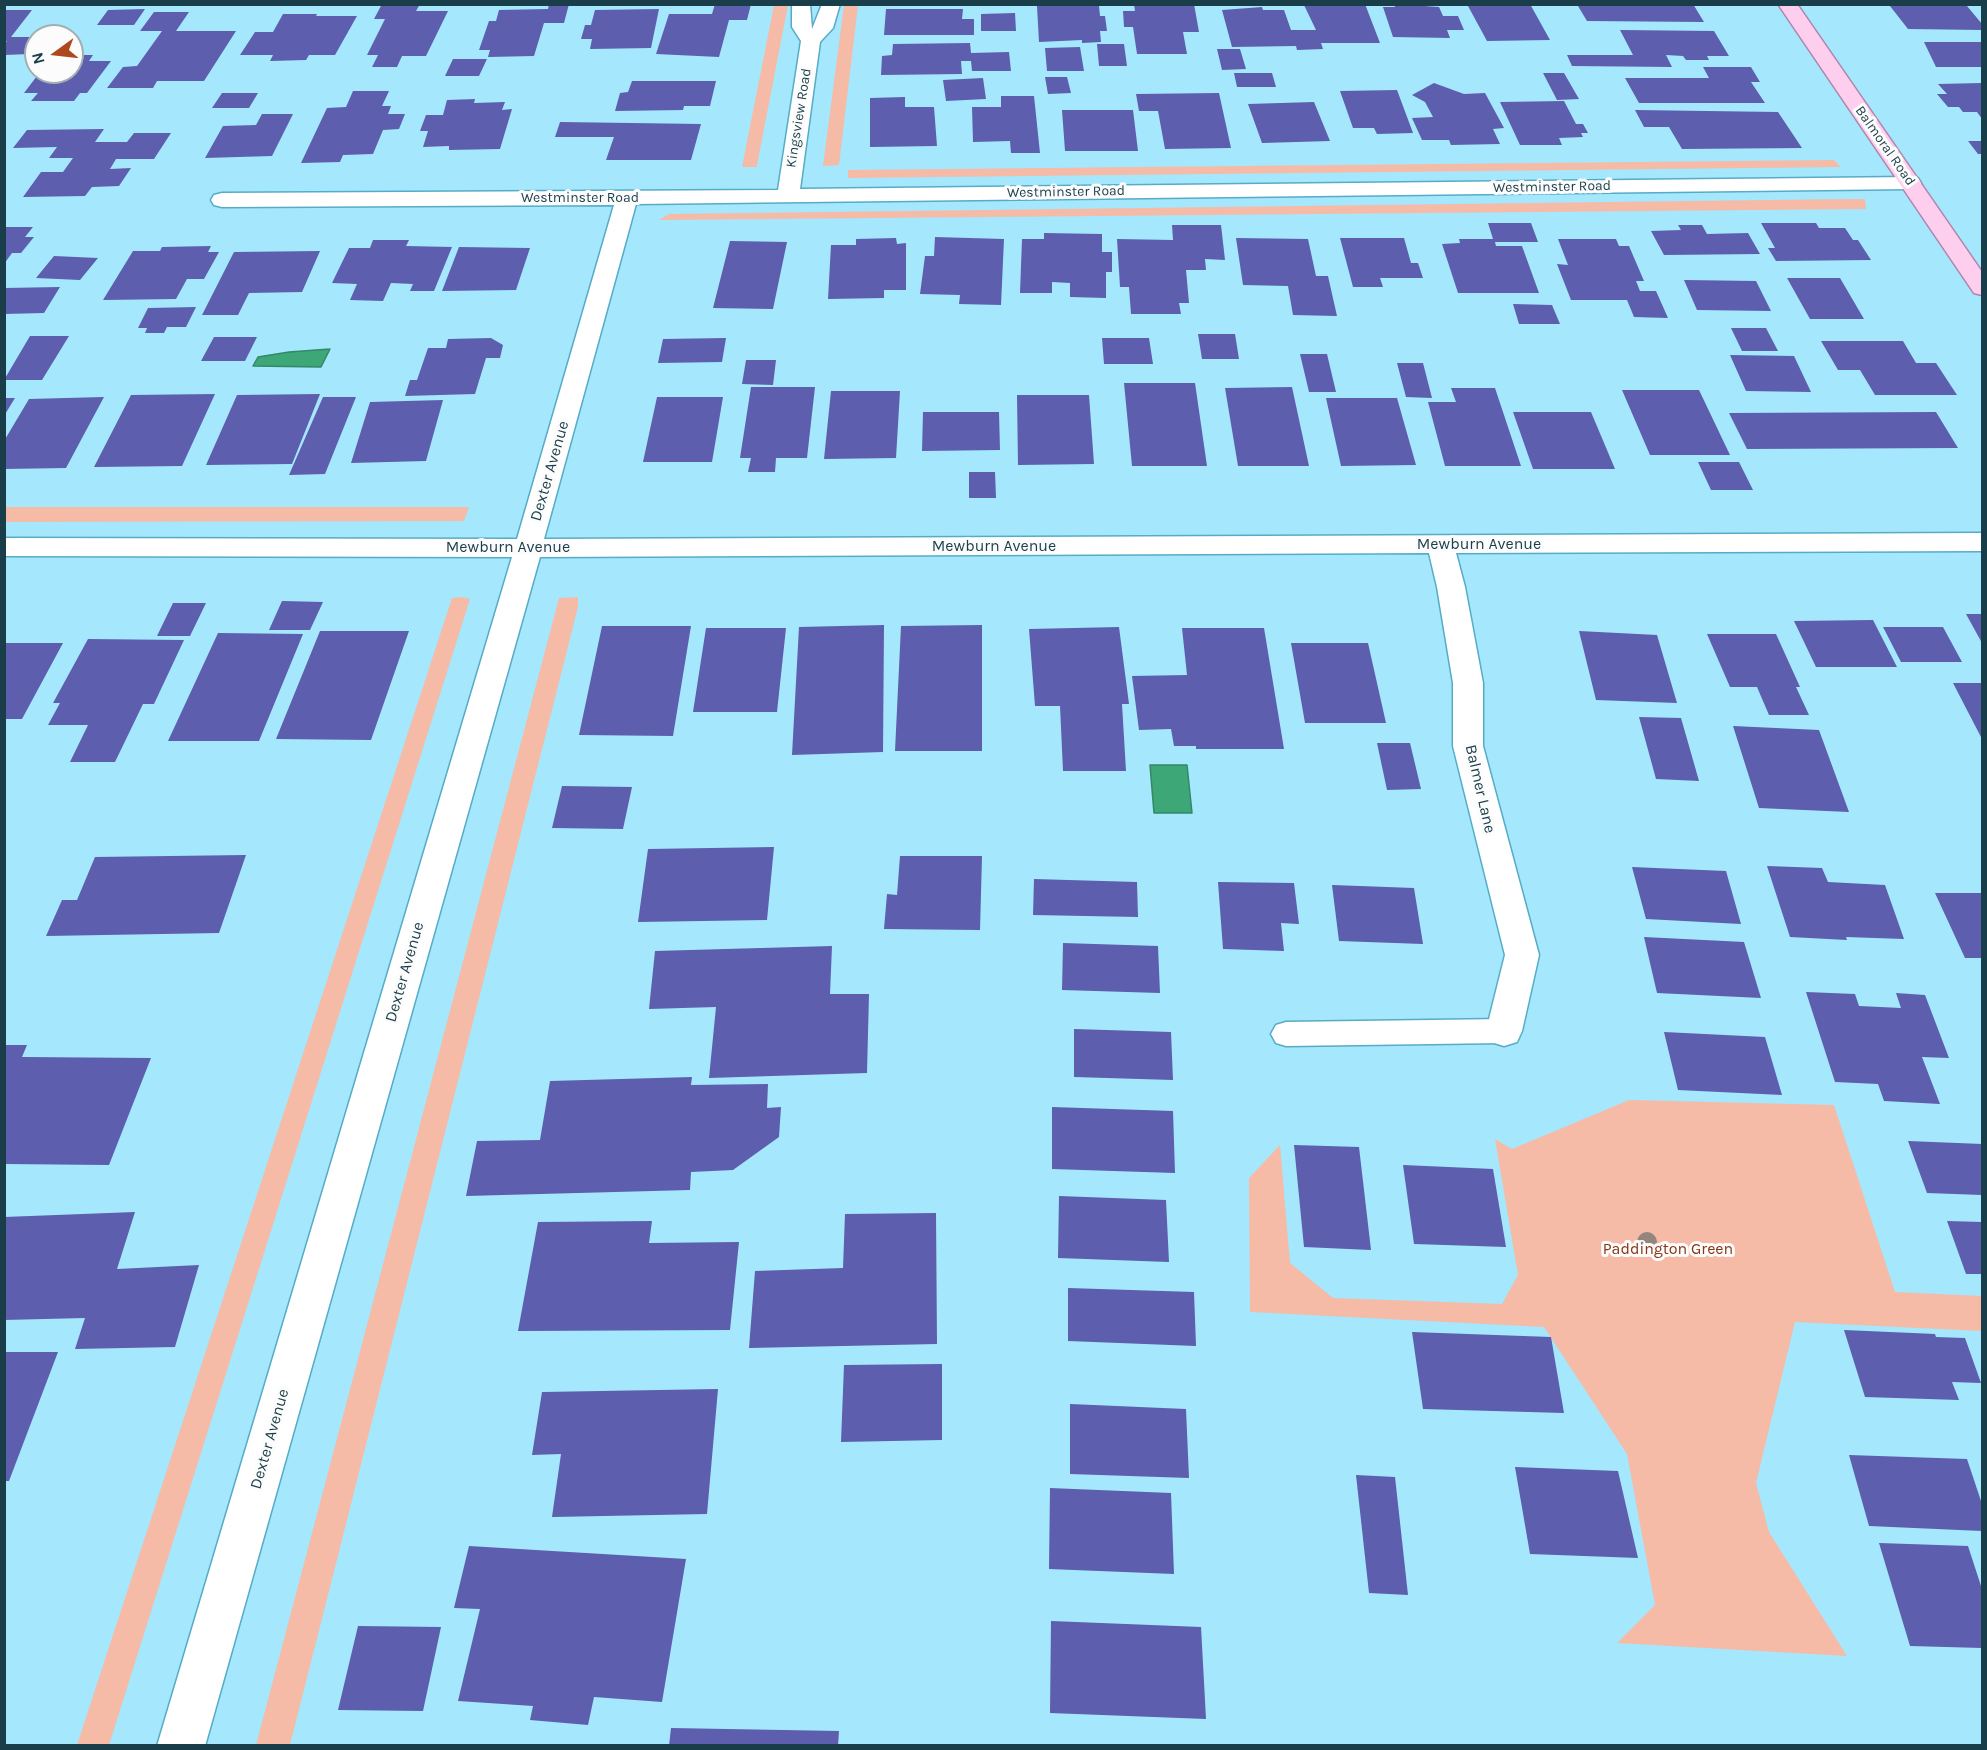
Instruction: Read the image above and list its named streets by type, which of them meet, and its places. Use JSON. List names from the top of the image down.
{
  "streets": {
    "main road": ["Balmoral Road"],
    "street": [
      "Kingsview Road",
      "Westminster Road",
      "Dexter Avenue",
      "Mewburn Avenue",
      "Balmer Lane"
    ]
  },
  "crossings": [
    ["Kingsview Road", "Westminster Road"],
    ["Balmoral Road", "Westminster Road"],
    ["Westminster Road", "Dexter Avenue"],
    ["Dexter Avenue", "Mewburn Avenue"],
    ["Mewburn Avenue", "Balmer Lane"]
  ],
  "parks": ["Paddington Green"],
  "north": "left"
}
